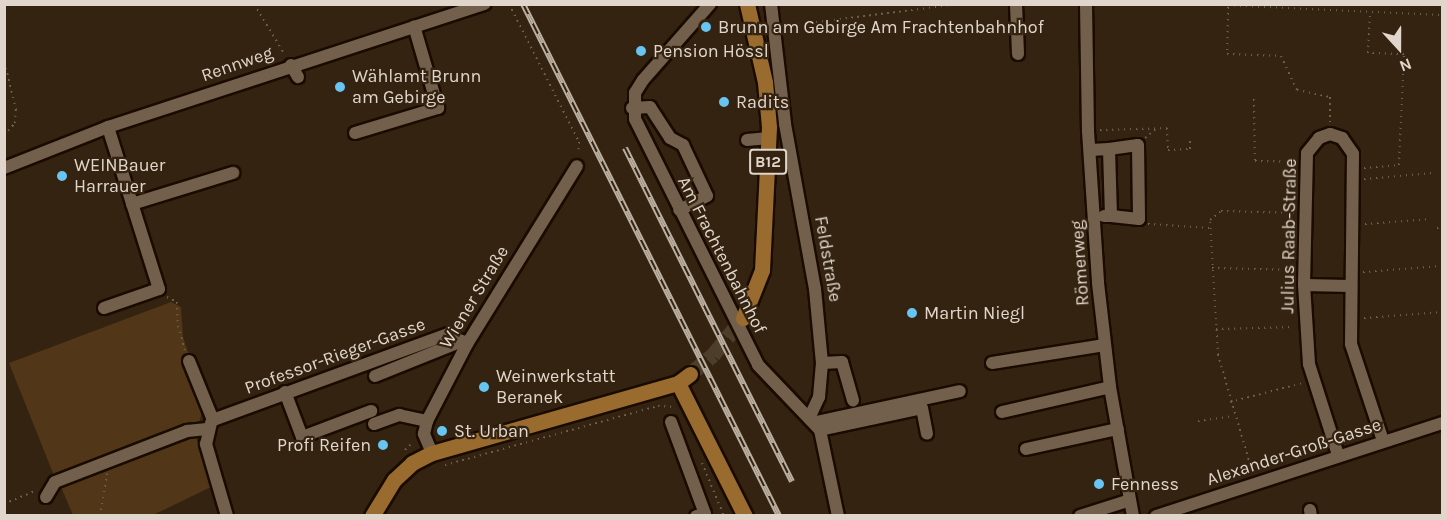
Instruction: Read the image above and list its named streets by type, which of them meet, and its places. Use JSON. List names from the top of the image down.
{
  "streets": {
    "main road": ["B12"],
    "street": [
      "Rennweg",
      "Julius Raab-Straße",
      "Am Frachtenbahnhof",
      "Feldstraße",
      "Römerweg",
      "Wiener Straße",
      "Professor-Rieger-Gasse",
      "Alexander-Groß-Gasse"
    ]
  },
  "crossings": [
    ["Julius Raab-Straße", "Alexander-Groß-Gasse"],
    ["Am Frachtenbahnhof", "Feldstraße"],
    ["Wiener Straße", "Professor-Rieger-Gasse"]
  ],
  "places": [
    "Brunn am Gebirge Am Frachtenbahnhof",
    "Pension Hössl",
    "Wählamt Brunn am Gebirge",
    "Radits",
    "WEINBauer Harrauer",
    "Martin Niegl",
    "Weinwerkstatt Beranek",
    "St. Urban",
    "Profi Reifen",
    "Fenness"
  ],
  "north": "bottom"
}
